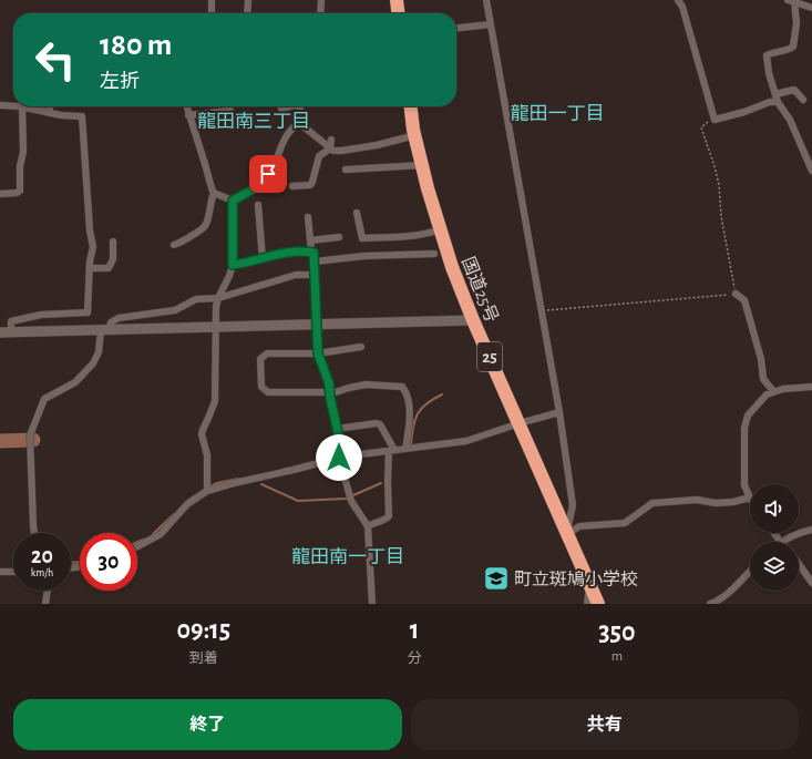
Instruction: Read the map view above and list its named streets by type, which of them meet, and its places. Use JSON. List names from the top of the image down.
{
  "streets": {
    "highway": ["国道25号", "25"]
  },
  "districts": ["龍田一丁目", "龍田南三丁目", "龍田南一丁目"],
  "places": {
    "school or university": ["町立斑鳩小学校"]
  },
  "page": {
    "turn": ["180 m", "左折"],
    "speed": "20 km/h",
    "limit": "30",
    "eta": [
      "09:15",
      "到着",
      "1",
      "分",
      "350",
      "m"
    ],
    "buttons": ["終了", "共有"]
  }
}
